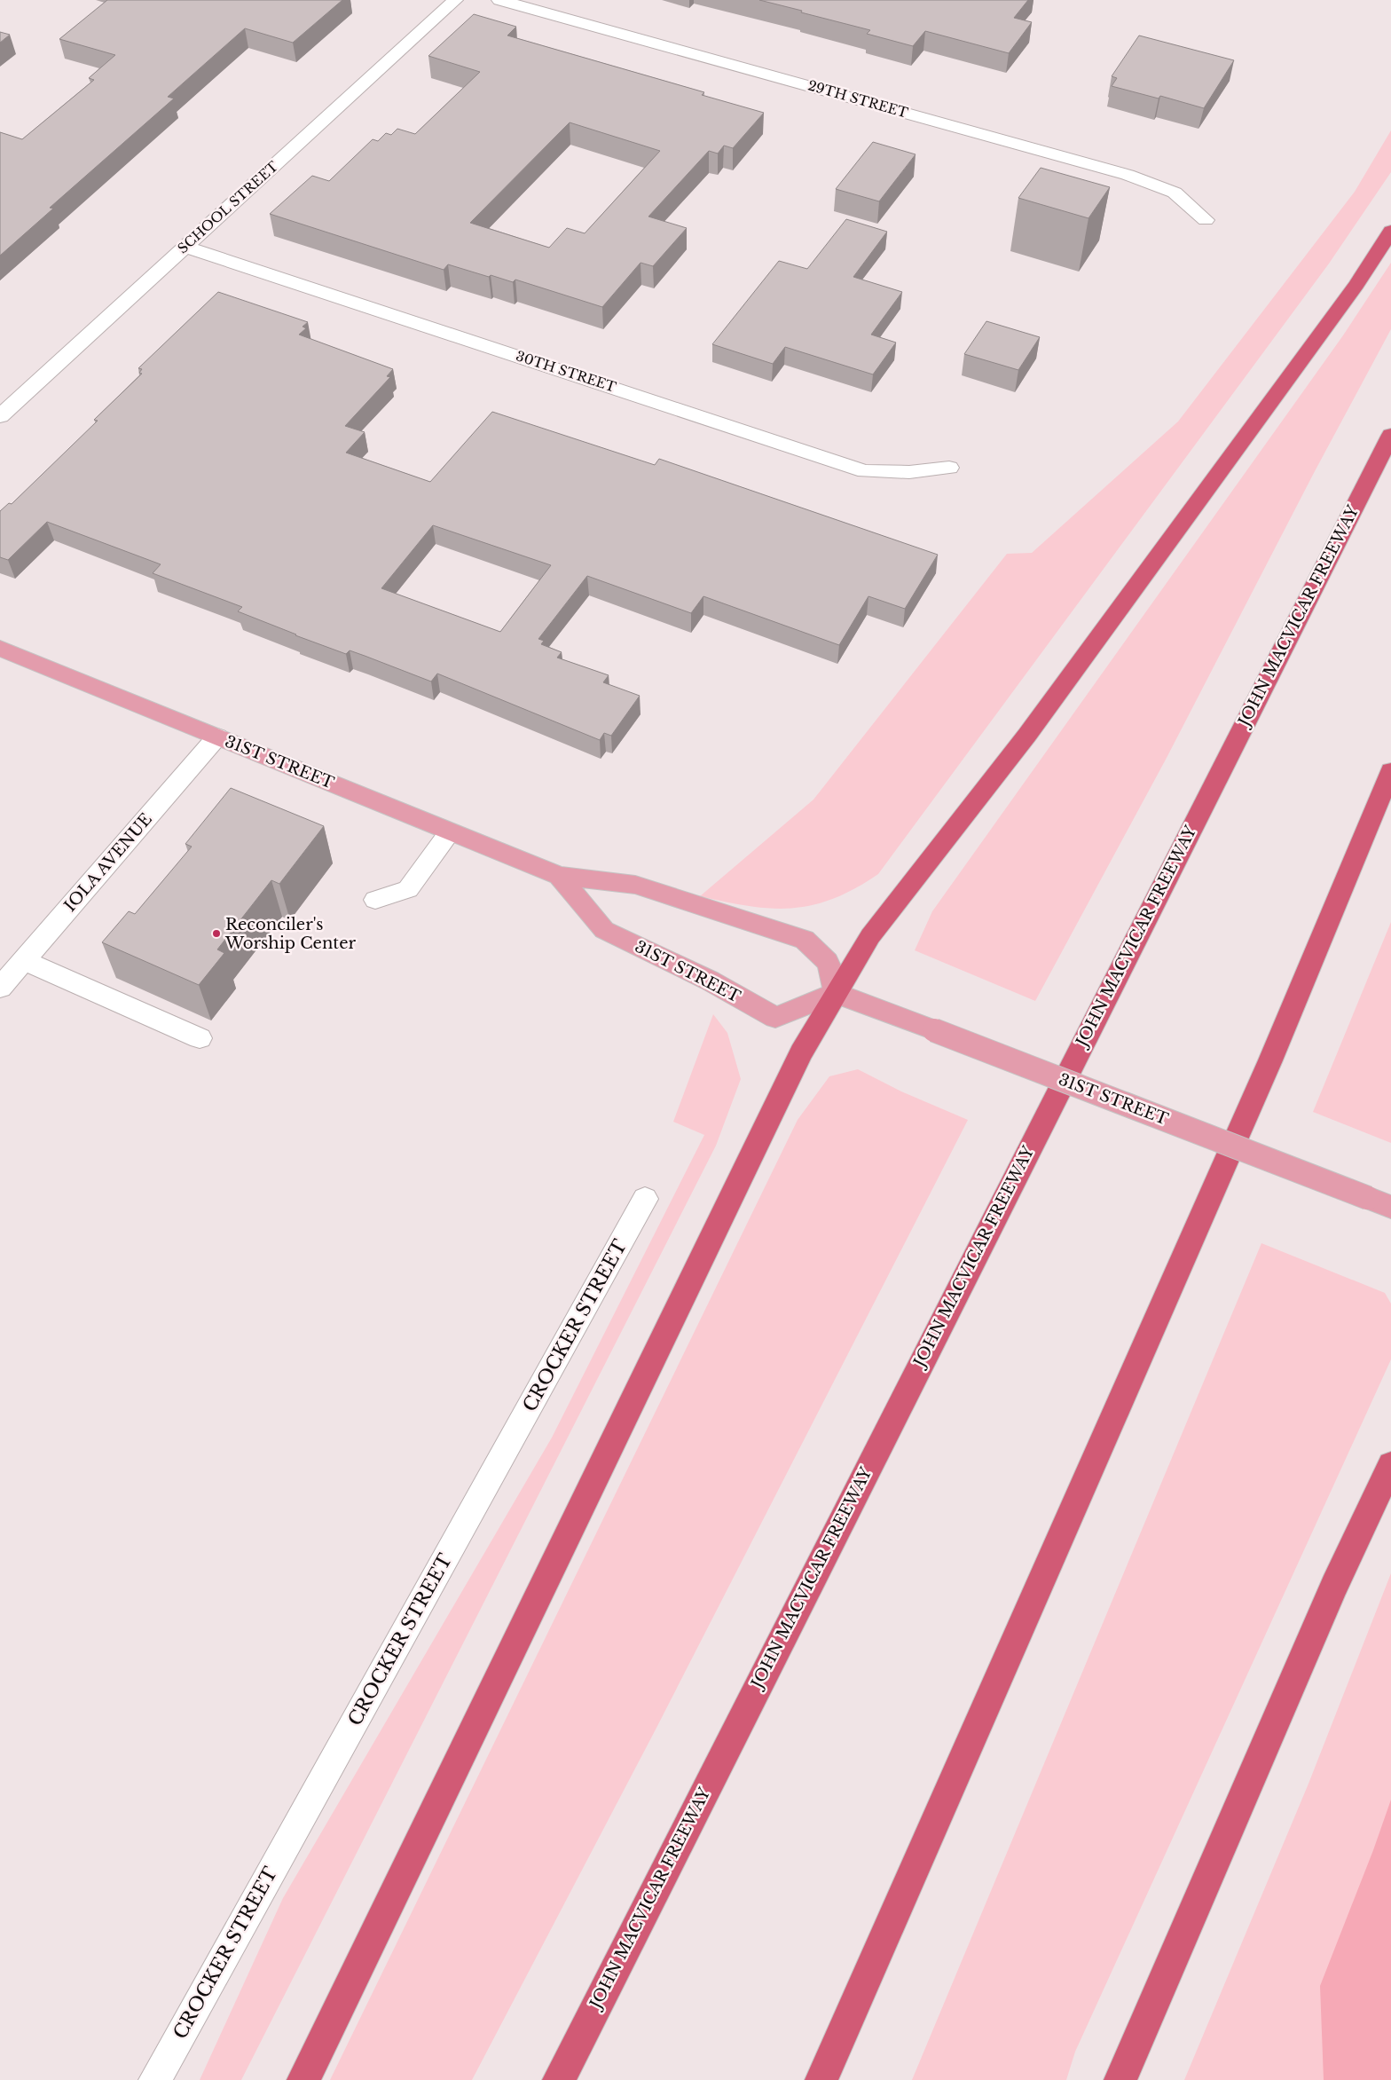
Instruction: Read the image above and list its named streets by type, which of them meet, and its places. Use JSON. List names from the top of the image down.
{
  "streets": {
    "highway": ["JOHN MACVICAR FREEWAY"],
    "main road": ["31ST STREET"],
    "street": [
      "29TH STREET",
      "SCHOOL STREET",
      "30TH STREET",
      "IOLA AVENUE",
      "CROCKER STREET"
    ]
  },
  "crossings": [
    ["SCHOOL STREET", "30TH STREET"],
    ["31ST STREET", "IOLA AVENUE"]
  ],
  "places": ["Reconciler's Worship Center"]
}
